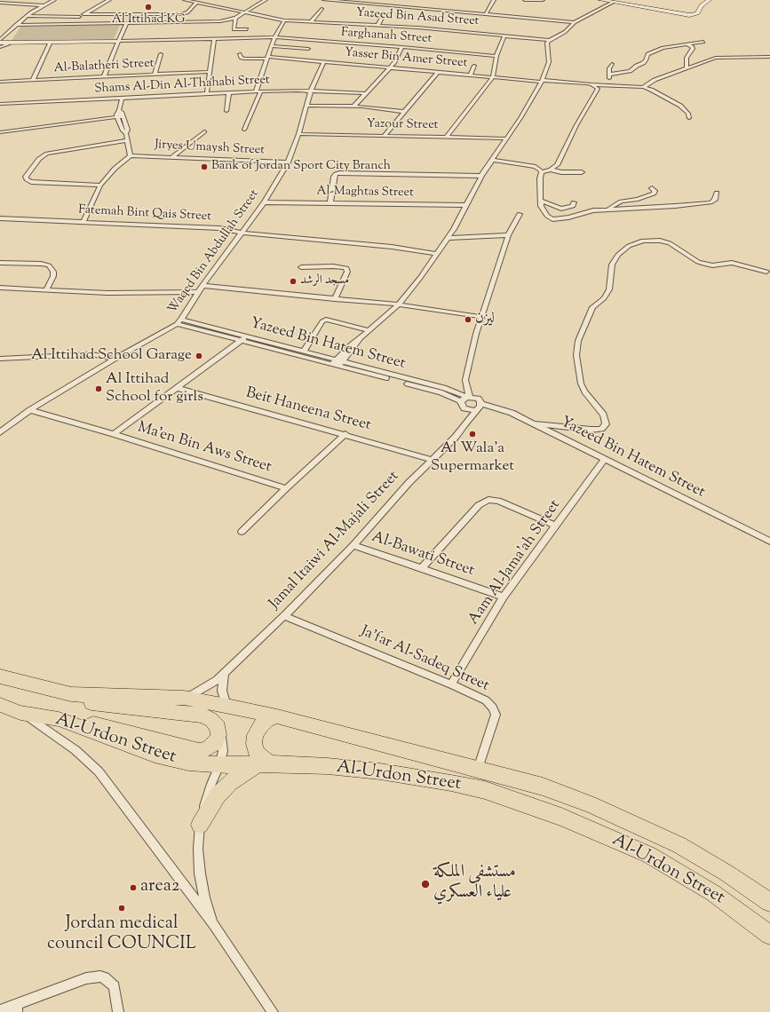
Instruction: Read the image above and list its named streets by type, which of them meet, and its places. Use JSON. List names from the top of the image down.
{
  "streets": {
    "highway": ["Al-Urdon Street"],
    "street": [
      "Yazeed Bin Asad Street",
      "Farghanah Street",
      "Yasser Bin Amer Street",
      "Al-Balatheri Street",
      "Shams Al-Din Al-Thahabi Street",
      "Yazour Street",
      "Jiryes Umaysh Street",
      "Al-Maghtas Street",
      "Fatemah Bint Qais Street",
      "Waqed Bin Abdullah Street",
      "Yazeed Bin Hatem Street",
      "Beit Haneena Street",
      "Ma'en Bin Aws Street",
      "Jamal Itaiwi Al-Majali Street",
      "Al-Bawati Street",
      "Aam Al-Jama'ah Street",
      "Ja'far Al-Sadeq Street"
    ]
  },
  "crossings": [
    ["Yasser Bin Amer Street", "Waqed Bin Abdullah Street"],
    ["Shams Al-Din Al-Thahabi Street", "Waqed Bin Abdullah Street"],
    ["Yazour Street", "Waqed Bin Abdullah Street"],
    ["Jiryes Umaysh Street", "Waqed Bin Abdullah Street"],
    ["Al-Maghtas Street", "Waqed Bin Abdullah Street"],
    ["Fatemah Bint Qais Street", "Waqed Bin Abdullah Street"],
    ["Waqed Bin Abdullah Street", "Yazeed Bin Hatem Street"],
    ["Waqed Bin Abdullah Street", "Ma'en Bin Aws Street"],
    ["Yazeed Bin Hatem Street", "Jamal Itaiwi Al-Majali Street"],
    ["Yazeed Bin Hatem Street", "Aam Al-Jama'ah Street"],
    ["Beit Haneena Street", "Jamal Itaiwi Al-Majali Street"],
    ["Jamal Itaiwi Al-Majali Street", "Al-Bawati Street"],
    ["Jamal Itaiwi Al-Majali Street", "Ja'far Al-Sadeq Street"],
    ["Jamal Itaiwi Al-Majali Street", "Al-Urdon Street"],
    ["Al-Bawati Street", "Aam Al-Jama'ah Street"],
    ["Aam Al-Jama'ah Street", "Ja'far Al-Sadeq Street"],
    ["Ja'far Al-Sadeq Street", "Al-Urdon Street"]
  ],
  "places": [
    "Al Ittihad KG",
    "Bank of Jordan Sport City Branch",
    "مسجد الرشد",
    "ليزن",
    "Al Ittihad School Garage",
    "Al Ittihad School for girls",
    "Al Wala'a Supermarket",
    "مستشفى الملكة علياء العسكري",
    "area2",
    "Jordan medical council COUNCIL"
  ]
}
